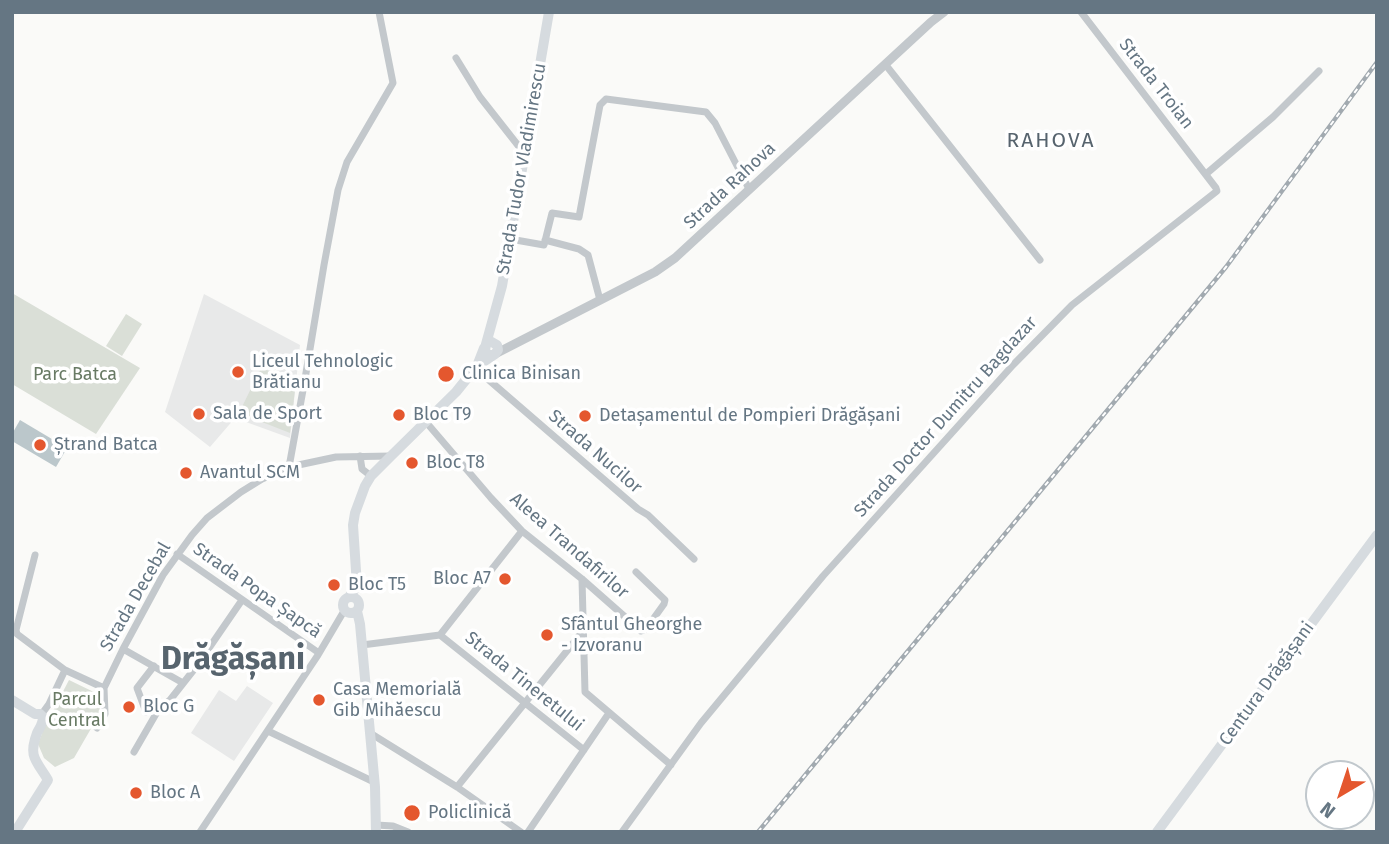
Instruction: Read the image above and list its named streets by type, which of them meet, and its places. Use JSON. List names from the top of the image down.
{
  "streets": {
    "main road": ["Strada Tudor Vladimirescu", "Centura Drăgășani"],
    "street": [
      "Strada Troian",
      "Strada Rahova",
      "Strada Doctor Dumitru Bagdazar",
      "Strada Nucilor",
      "Aleea Trandafirilor",
      "Strada Popa Șapcă",
      "Strada Decebal",
      "Strada Tineretului"
    ]
  },
  "crossings": [
    ["Strada Troian", "Strada Doctor Dumitru Bagdazar"],
    ["Strada Tudor Vladimirescu", "Strada Rahova"],
    ["Strada Popa Șapcă", "Strada Decebal"]
  ],
  "districts": ["RAHOVA", "Drăgășani"],
  "parks": ["Parc Batca", "Parcul Central"],
  "places": [
    "Liceul Tehnologic Brătianu",
    "Clinica Binisan",
    "Sala de Sport",
    "Bloc T9",
    "Detașamentul de Pompieri Drăgășani",
    "Ștrand Batca",
    "Bloc T8",
    "Avantul SCM",
    "Bloc A7",
    "Bloc T5",
    "Sfântul Gheorghe - Izvoranu",
    "Casa Memorială Gib Mihăescu",
    "Bloc G",
    "Bloc A",
    "Policlinică"
  ],
  "north": "bottom left"
}
